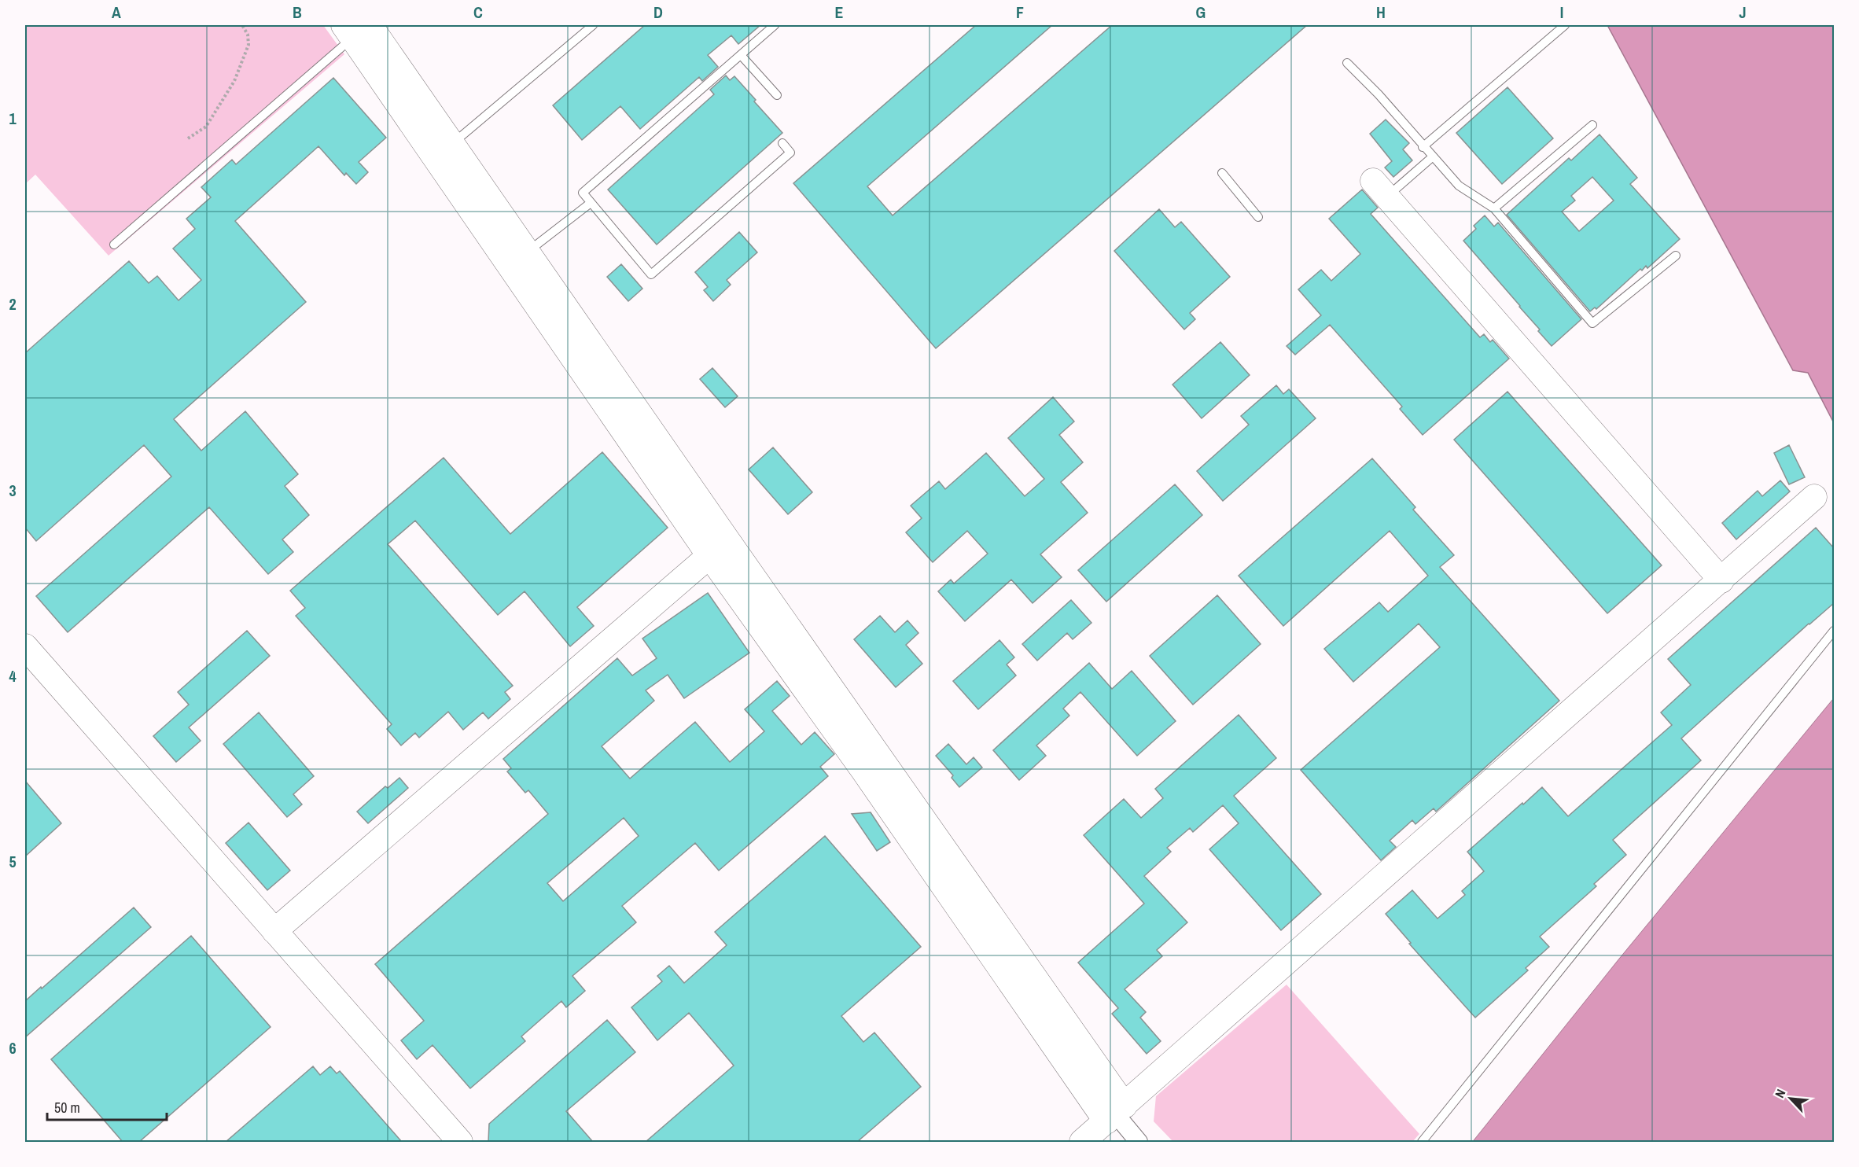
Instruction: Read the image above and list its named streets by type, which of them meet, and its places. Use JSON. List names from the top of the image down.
{
  "scale_bar": "50 m",
  "north": "top left",
  "grid": {
    "columns": [
      "A",
      "B",
      "C",
      "D",
      "E",
      "F",
      "G",
      "H",
      "I",
      "J"
    ],
    "rows": [
      "1",
      "2",
      "3",
      "4",
      "5",
      "6"
    ]
  }
}
